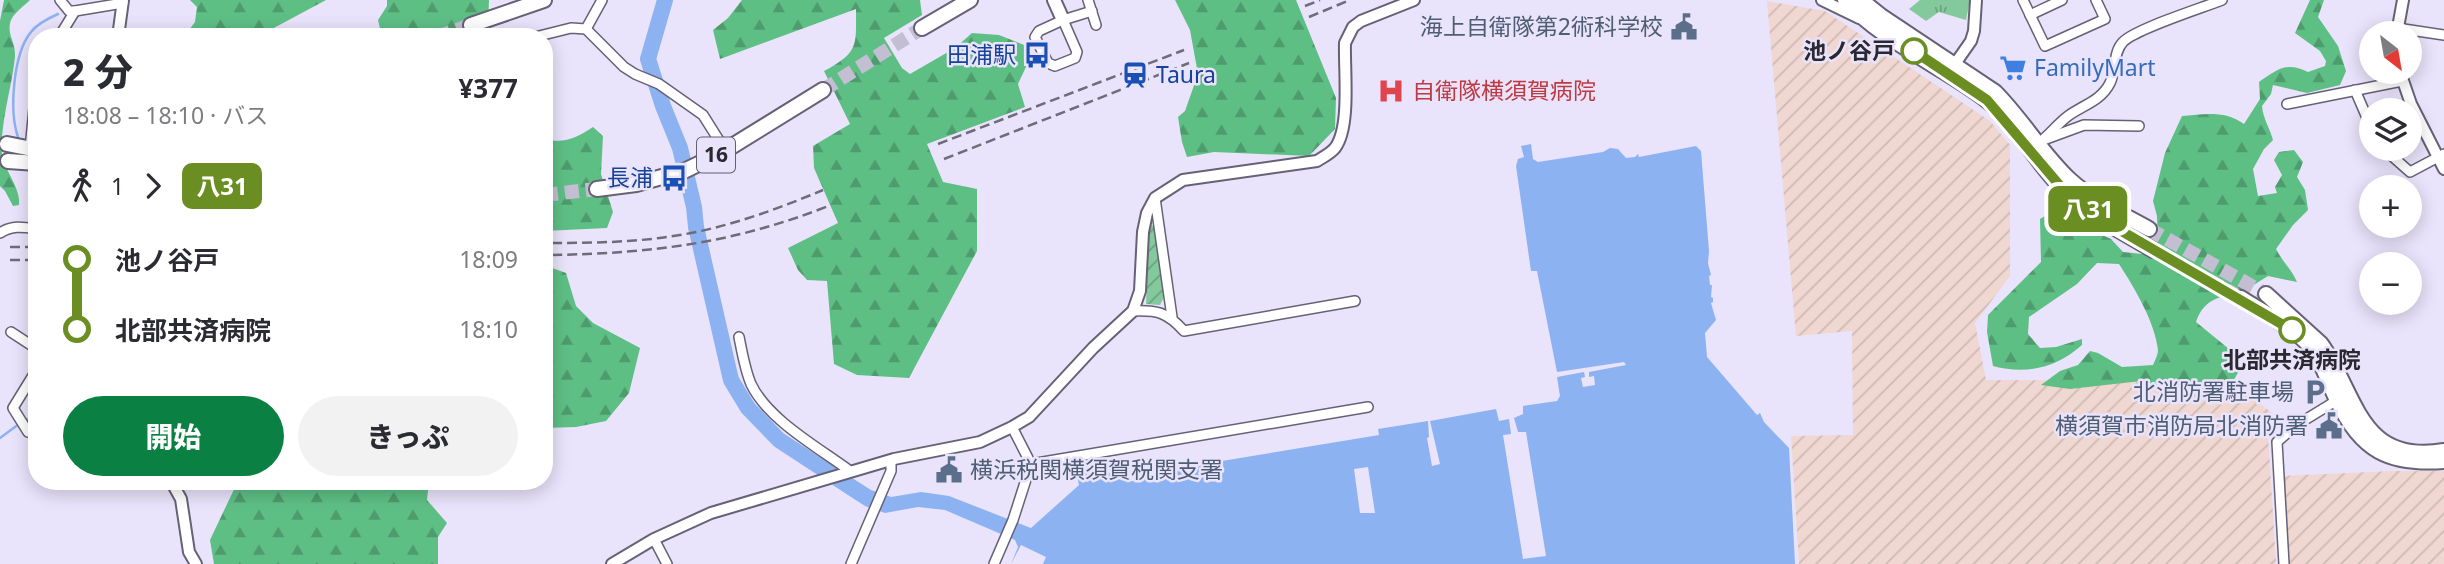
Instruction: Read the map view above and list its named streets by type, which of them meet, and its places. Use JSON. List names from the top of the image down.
{
  "streets": {
    "highway": ["16"]
  },
  "places": {
    "public building": ["海上自衛隊第2術科学校", "横須賀市消防局北消防署", "横浜税関横須賀税関支署"],
    "other": ["池ノ谷戸", "北部共済病院"],
    "bus stop": ["田浦駅", "長浦"],
    "supermarket": ["FamilyMart"],
    "station": ["Taura"],
    "hospital": ["自衛隊横須賀病院"],
    "parking": ["北消防署駐車場"]
  },
  "lines": ["bus line 八31"],
  "north": "bottom right",
  "page": {
    "on_map": "八31",
    "map_buttons": ["+", "−"],
    "heading": ["2 分", "18:08 – 18:10 · バス", "¥377"],
    "legs": ["1", "八31"],
    "list": [
      {
        "name": "池ノ谷戸",
        "value": "18:09"
      },
      {
        "name": "北部共済病院",
        "value": "18:10"
      }
    ],
    "buttons": ["開始", "きっぷ"]
  }
}
